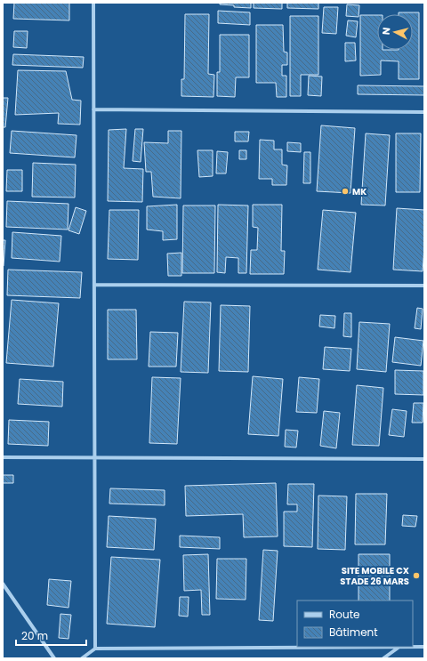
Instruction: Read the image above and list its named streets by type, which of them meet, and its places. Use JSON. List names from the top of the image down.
{
  "places": ["MK", "SITE MOBILE CX STADE 26 MARS"],
  "legend": ["Route", "Bâtiment"],
  "scale_bar": "20 m",
  "north": "left"
}
